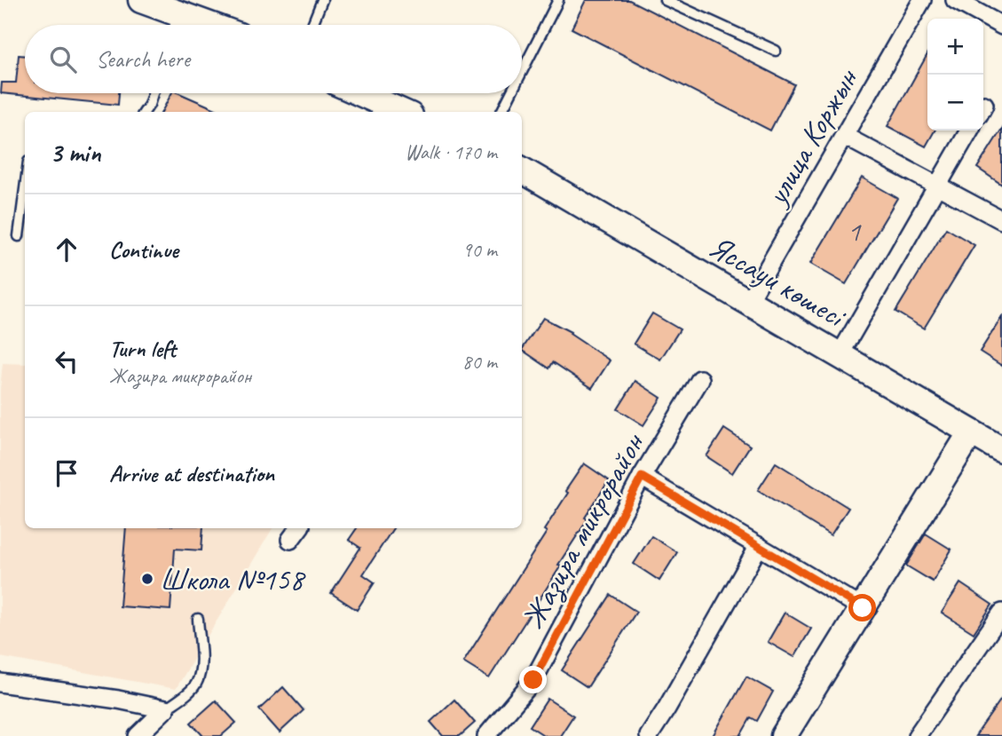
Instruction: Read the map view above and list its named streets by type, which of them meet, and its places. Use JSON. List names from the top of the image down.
{
  "streets": {
    "main road": ["Яссауи көшесі"],
    "street": ["улица Коржын", "Жазира микрорайон"]
  },
  "crossings": [
    ["улица Коржын", "Яссауи көшесі"]
  ],
  "places": ["Школа №158"],
  "house_numbers": ["1"],
  "page": {
    "map_buttons": ["+", "−"],
    "search": "Search here",
    "heading": ["3 min", "Walk · 170 m"],
    "list": [
      ["Continue", "90 m"],
      ["Turn left", "Жазира микрорайон", "80 m"],
      "Arrive at destination"
    ]
  }
}
